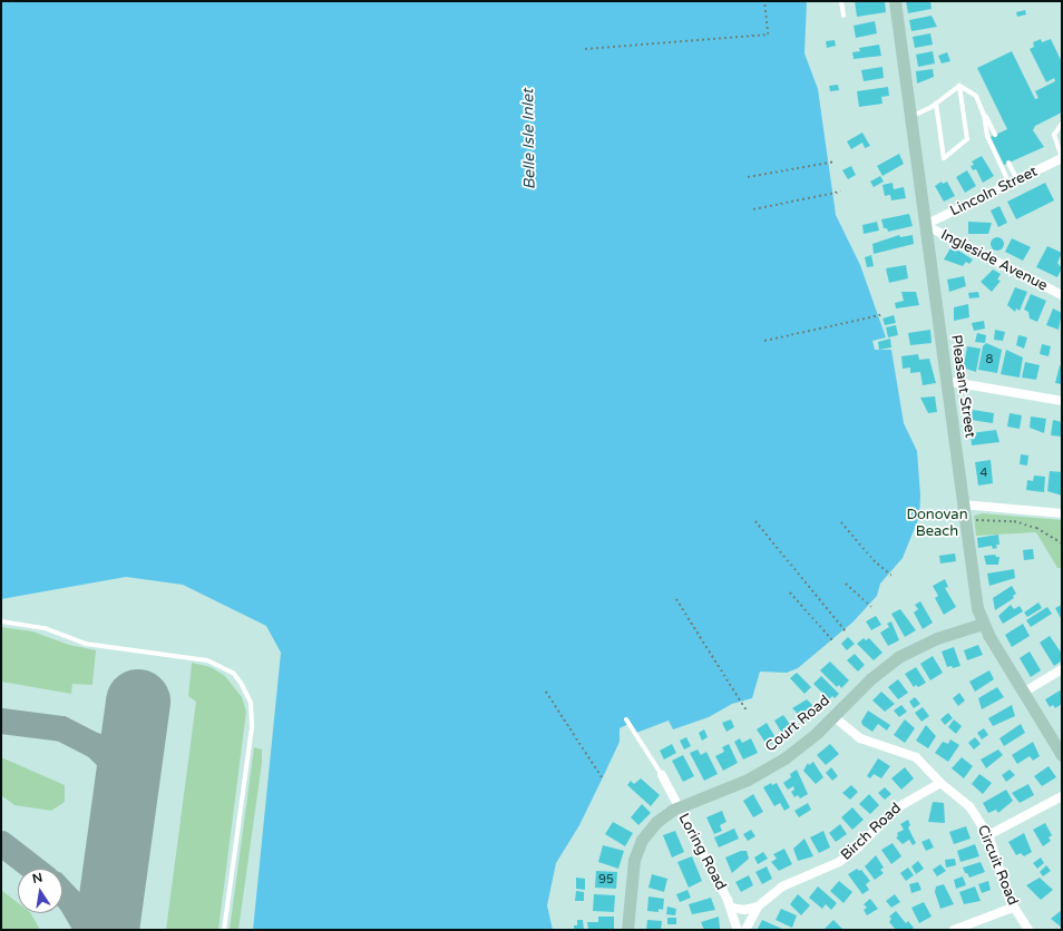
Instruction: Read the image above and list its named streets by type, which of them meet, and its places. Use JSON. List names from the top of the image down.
{
  "streets": {
    "main road": ["Pleasant Street", "Court Road"],
    "street": [
      "Lincoln Street",
      "Ingleside Avenue",
      "Birch Road",
      "Loring Road",
      "Circuit Road"
    ]
  },
  "crossings": [
    ["Lincoln Street", "Ingleside Avenue"],
    ["Lincoln Street", "Pleasant Street"],
    ["Ingleside Avenue", "Pleasant Street"],
    ["Pleasant Street", "Court Road"],
    ["Court Road", "Loring Road"],
    ["Court Road", "Circuit Road"],
    ["Birch Road", "Circuit Road"]
  ],
  "water": ["Belle Isle Inlet"],
  "parks": ["Donovan Beach"],
  "house_numbers": ["8", "4", "95"],
  "north": "top"
}
